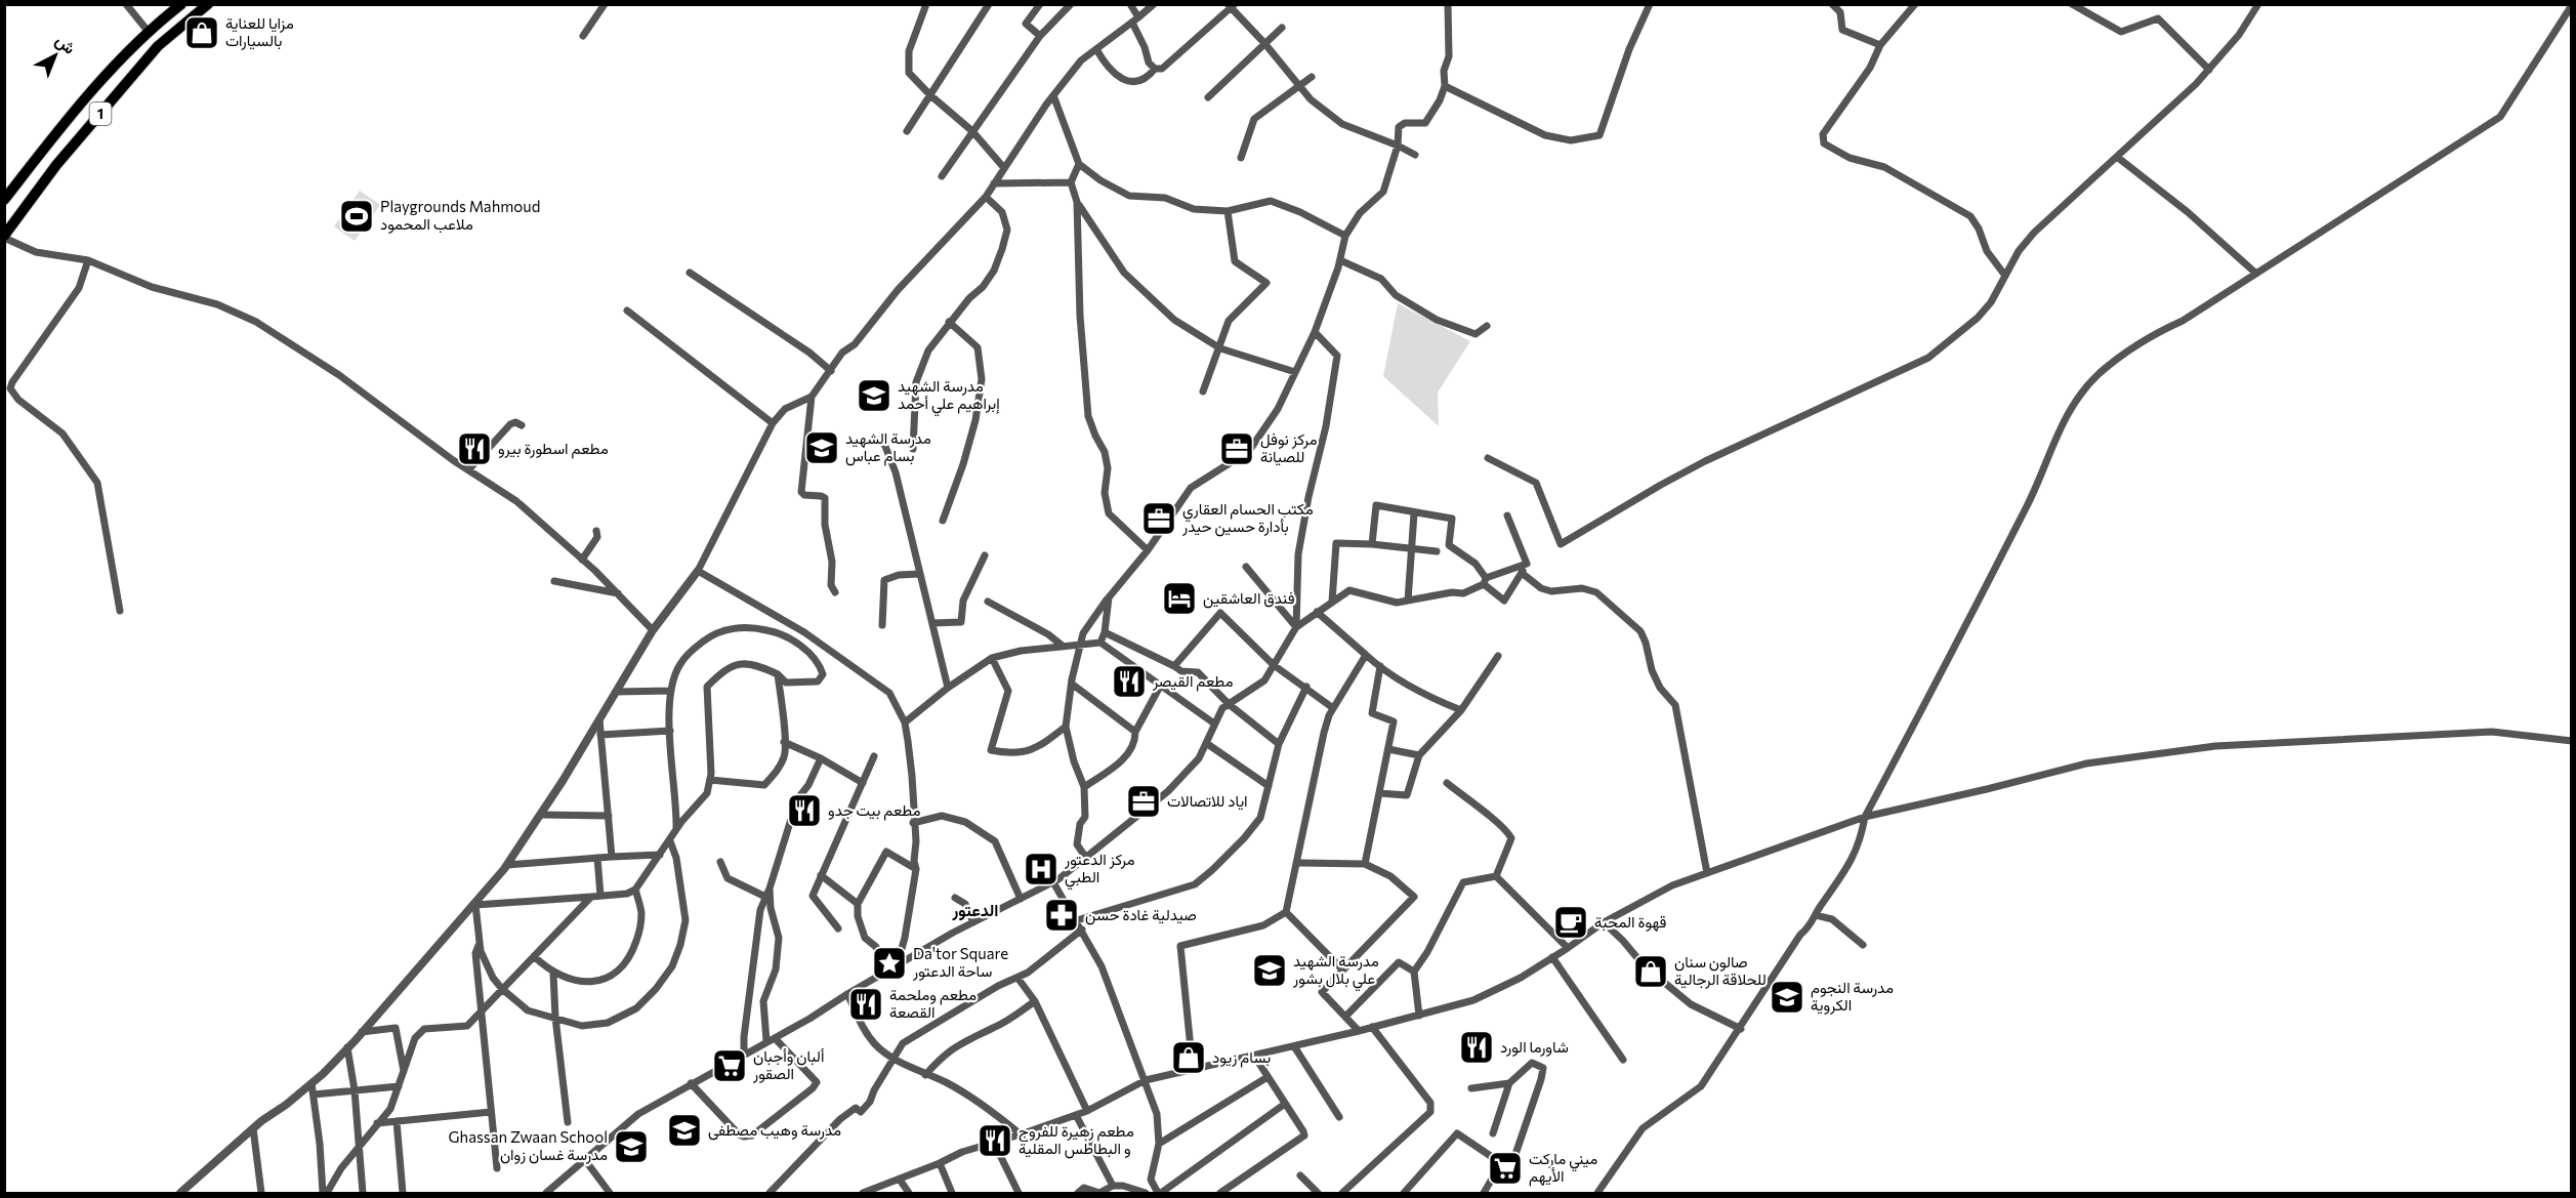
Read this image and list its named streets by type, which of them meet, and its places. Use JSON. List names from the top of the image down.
{
  "streets": {
    "main road": ["1"]
  },
  "districts": ["الدعتور"],
  "places": {
    "shop": ["مزايا للعناية بالسيارات", "صالون سنان للحلاقة الرجالية", "بسام زيود"],
    "sports": ["Playgrounds Mahmoud ملاعب المحمود"],
    "school or university": [
      "مدرسة الشهيد إبراهيم علي أحمد",
      "مدرسة الشهيد بسام عباس",
      "مدرسة الشهيد علي بلال بشور",
      "مدرسة النجوم الكروية",
      "مدرسة وهيب مصطفى",
      "Ghassan Zwaan School مدرسة غسان زوان"
    ],
    "restaurant": [
      "مطعم اسطورة بيرو",
      "مطعم القيصر",
      "مطعم بيت جدو",
      "مطعم وملحمة القصعة",
      "شاورما الورد",
      "مطعم زهيرة للفروج و البطاطس المقلية"
    ],
    "office": ["مركز نوفل للصيانة", "مكتب الحسام العقاري بأدارة حسين حيدر", "اياد للاتصالات"],
    "hotel": ["فندق العاشقين"],
    "hospital": ["مركز الدعتور الطبي"],
    "pharmacy": ["صيدلية غادة حسن"],
    "cafe": ["قهوة المحبة"],
    "place": ["Da'tor Square ساحة الدعتور"],
    "supermarket": ["ألبان وأجبان الصقور", "ميني ماركت الأيهم"]
  },
  "north": "top right"
}
